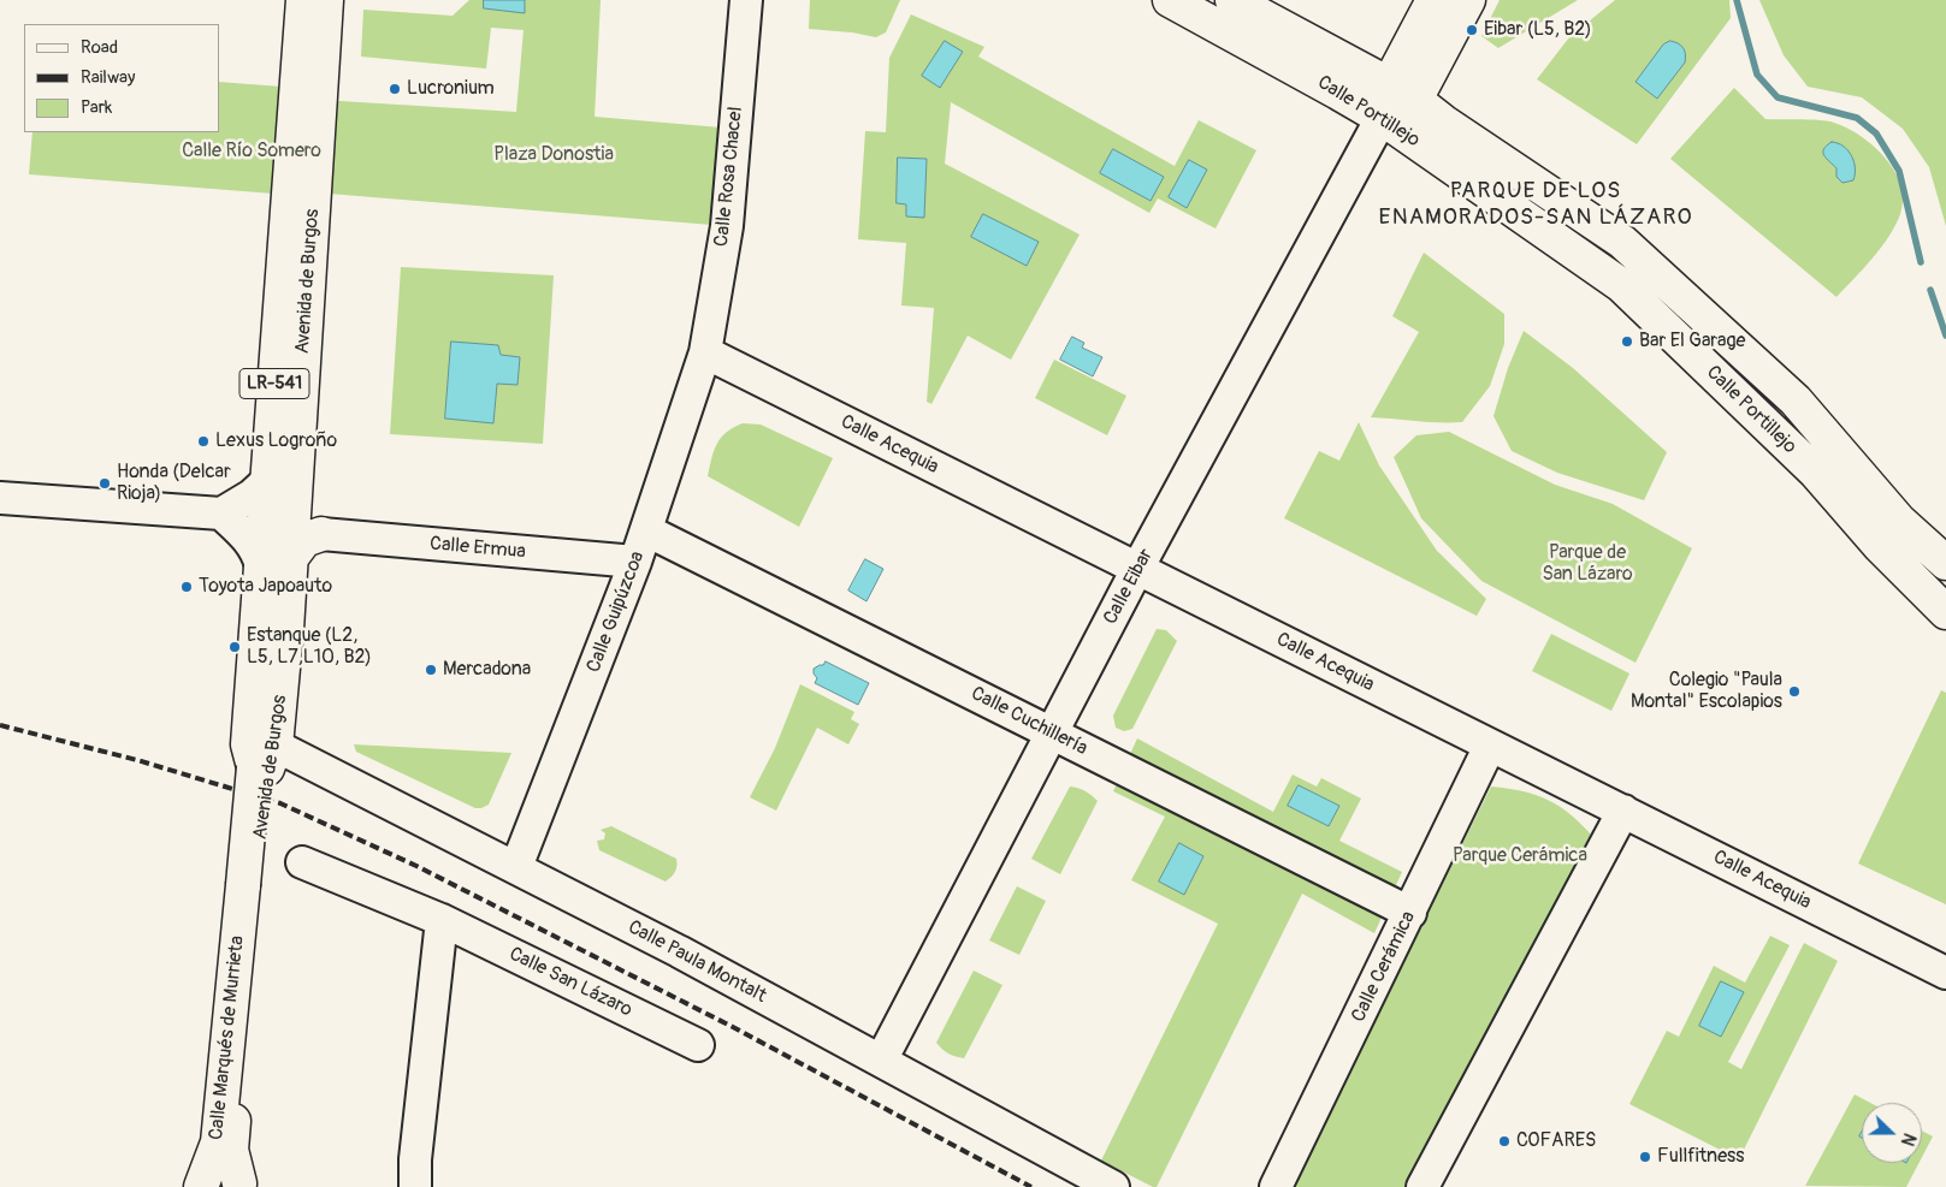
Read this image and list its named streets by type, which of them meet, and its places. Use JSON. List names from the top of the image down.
{
  "streets": {
    "main road": [
      "Calle Portillejo",
      "Avenida de Burgos",
      "LR-541",
      "Calle Marqués de Murrieta"
    ],
    "street": [
      "Calle Rosa Chacel",
      "Calle Acequia",
      "Calle Ermua",
      "Calle Eibar",
      "Calle Guipúzcoa",
      "Calle Cuchillería",
      "Calle Paula Montalt",
      "Calle Cerámica",
      "Calle San Lázaro"
    ]
  },
  "crossings": [
    ["Calle Portillejo", "Calle Eibar"],
    ["Calle Rosa Chacel", "Calle Acequia"],
    ["Calle Rosa Chacel", "Calle Guipúzcoa"],
    ["Avenida de Burgos", "Calle Paula Montalt"],
    ["Avenida de Burgos", "Calle Marqués de Murrieta"],
    ["Calle Acequia", "Calle Eibar"],
    ["Calle Acequia", "Calle Guipúzcoa"],
    ["Calle Acequia", "Calle Cerámica"],
    ["Calle Ermua", "Calle Guipúzcoa"],
    ["Calle Eibar", "Calle Cuchillería"],
    ["Calle Eibar", "Calle Paula Montalt"],
    ["Calle Guipúzcoa", "Calle Cuchillería"],
    ["Calle Guipúzcoa", "Calle Paula Montalt"],
    ["Calle Cuchillería", "Calle Cerámica"]
  ],
  "districts": ["PARQUE DE LOS ENAMORADOS-SAN LÁZARO"],
  "parks": [
    "Calle Río Somero",
    "Plaza Donostia",
    "Parque de San Lázaro",
    "Parque Cerámica"
  ],
  "places": [
    "Eibar (L5, B2)",
    "Lucronium",
    "Bar El Garage",
    "Lexus Logroño",
    "Honda (Delcar Rioja)",
    "Toyota Japoauto",
    "Estanque (L2, L5, L7,L10, B2)",
    "Mercadona",
    "Colegio \"Paula Montal\" Escolapios",
    "COFARES",
    "Fullfitness"
  ],
  "legend": ["Road", "Railway", "Park"],
  "north": "right"
}
